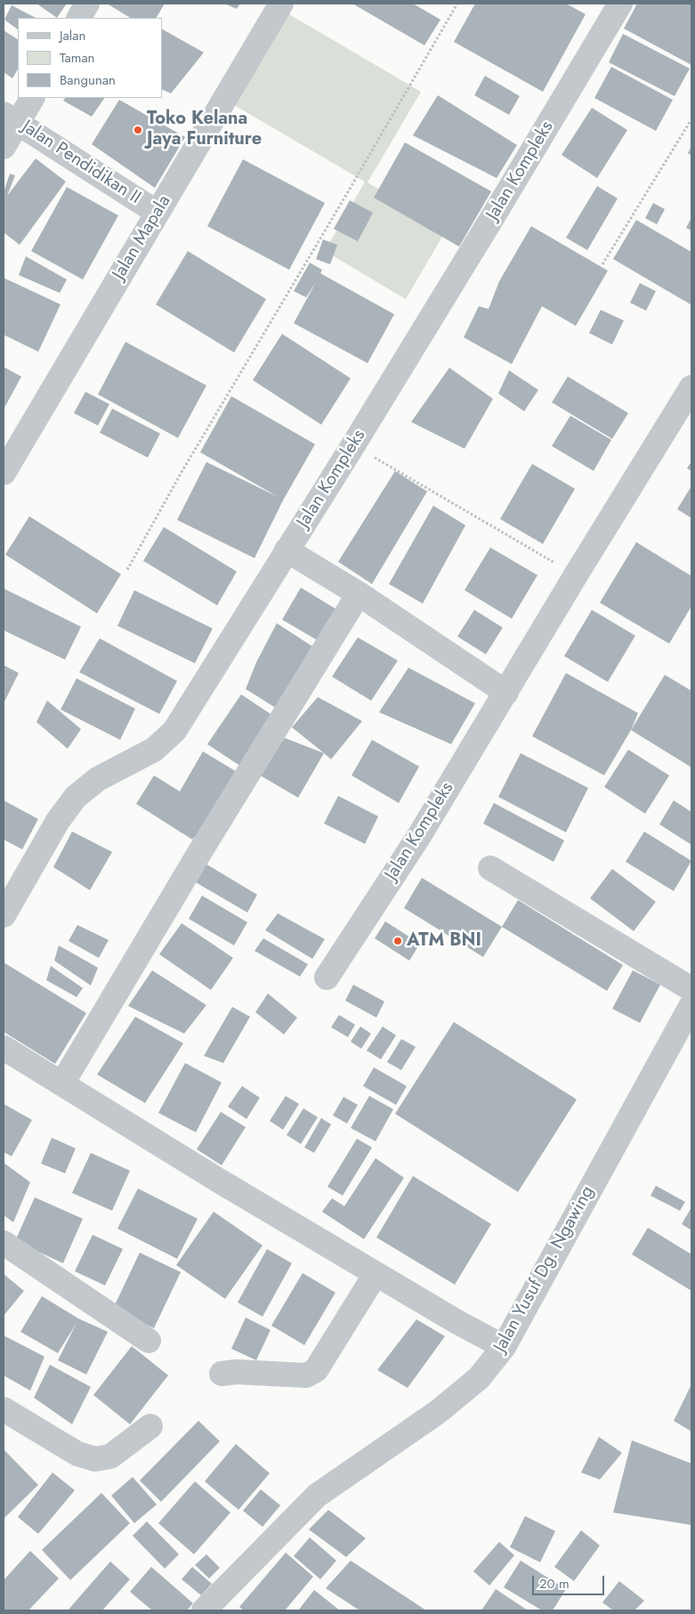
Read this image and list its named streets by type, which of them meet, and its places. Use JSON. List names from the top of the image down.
{
  "streets": {
    "street": [
      "Jalan Pendidikan II",
      "Jalan Kompleks",
      "Jalan Mapala",
      "Jalan Yusuf Dg. Ngawing"
    ]
  },
  "crossings": [
    ["Jalan Pendidikan II", "Jalan Mapala"]
  ],
  "places": ["Toko Kelana Jaya Furniture", "ATM BNI"],
  "legend": ["Jalan", "Taman", "Bangunan"],
  "scale_bar": "20 m"
}
